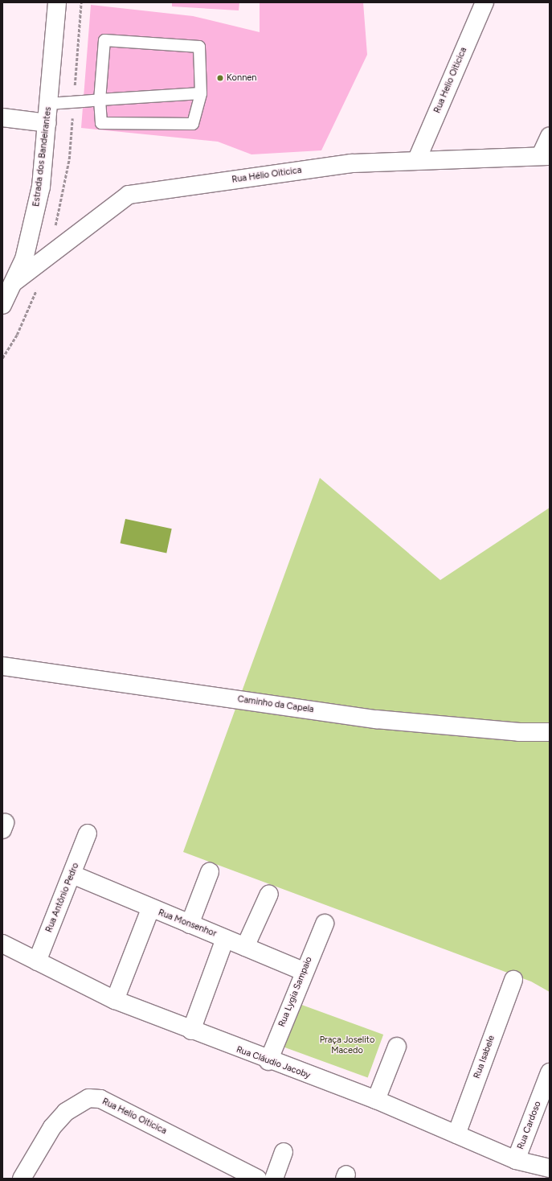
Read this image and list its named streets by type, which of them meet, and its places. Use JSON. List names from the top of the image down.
{
  "streets": {
    "street": [
      "Rua Helio Oiticica",
      "Estrada dos Bandeirantes",
      "Rua Hélio Oiticica",
      "Caminho da Capela",
      "Rua Antônio Pedro",
      "Rua Monsenhor",
      "Rua Lygia Sampaio",
      "Rua Isabele",
      "Rua Cláudio Jacoby",
      "Rua Cardoso"
    ]
  },
  "crossings": [
    ["Rua Helio Oiticica", "Rua Hélio Oiticica"],
    ["Estrada dos Bandeirantes", "Rua Hélio Oiticica"],
    ["Rua Antônio Pedro", "Rua Monsenhor"],
    ["Rua Antônio Pedro", "Rua Cláudio Jacoby"],
    ["Rua Monsenhor", "Rua Lygia Sampaio"],
    ["Rua Lygia Sampaio", "Rua Cláudio Jacoby"],
    ["Rua Isabele", "Rua Cláudio Jacoby"],
    ["Rua Cláudio Jacoby", "Rua Cardoso"]
  ],
  "parks": ["Praça Joselito Macedo"],
  "places": ["Konnen"]
}
